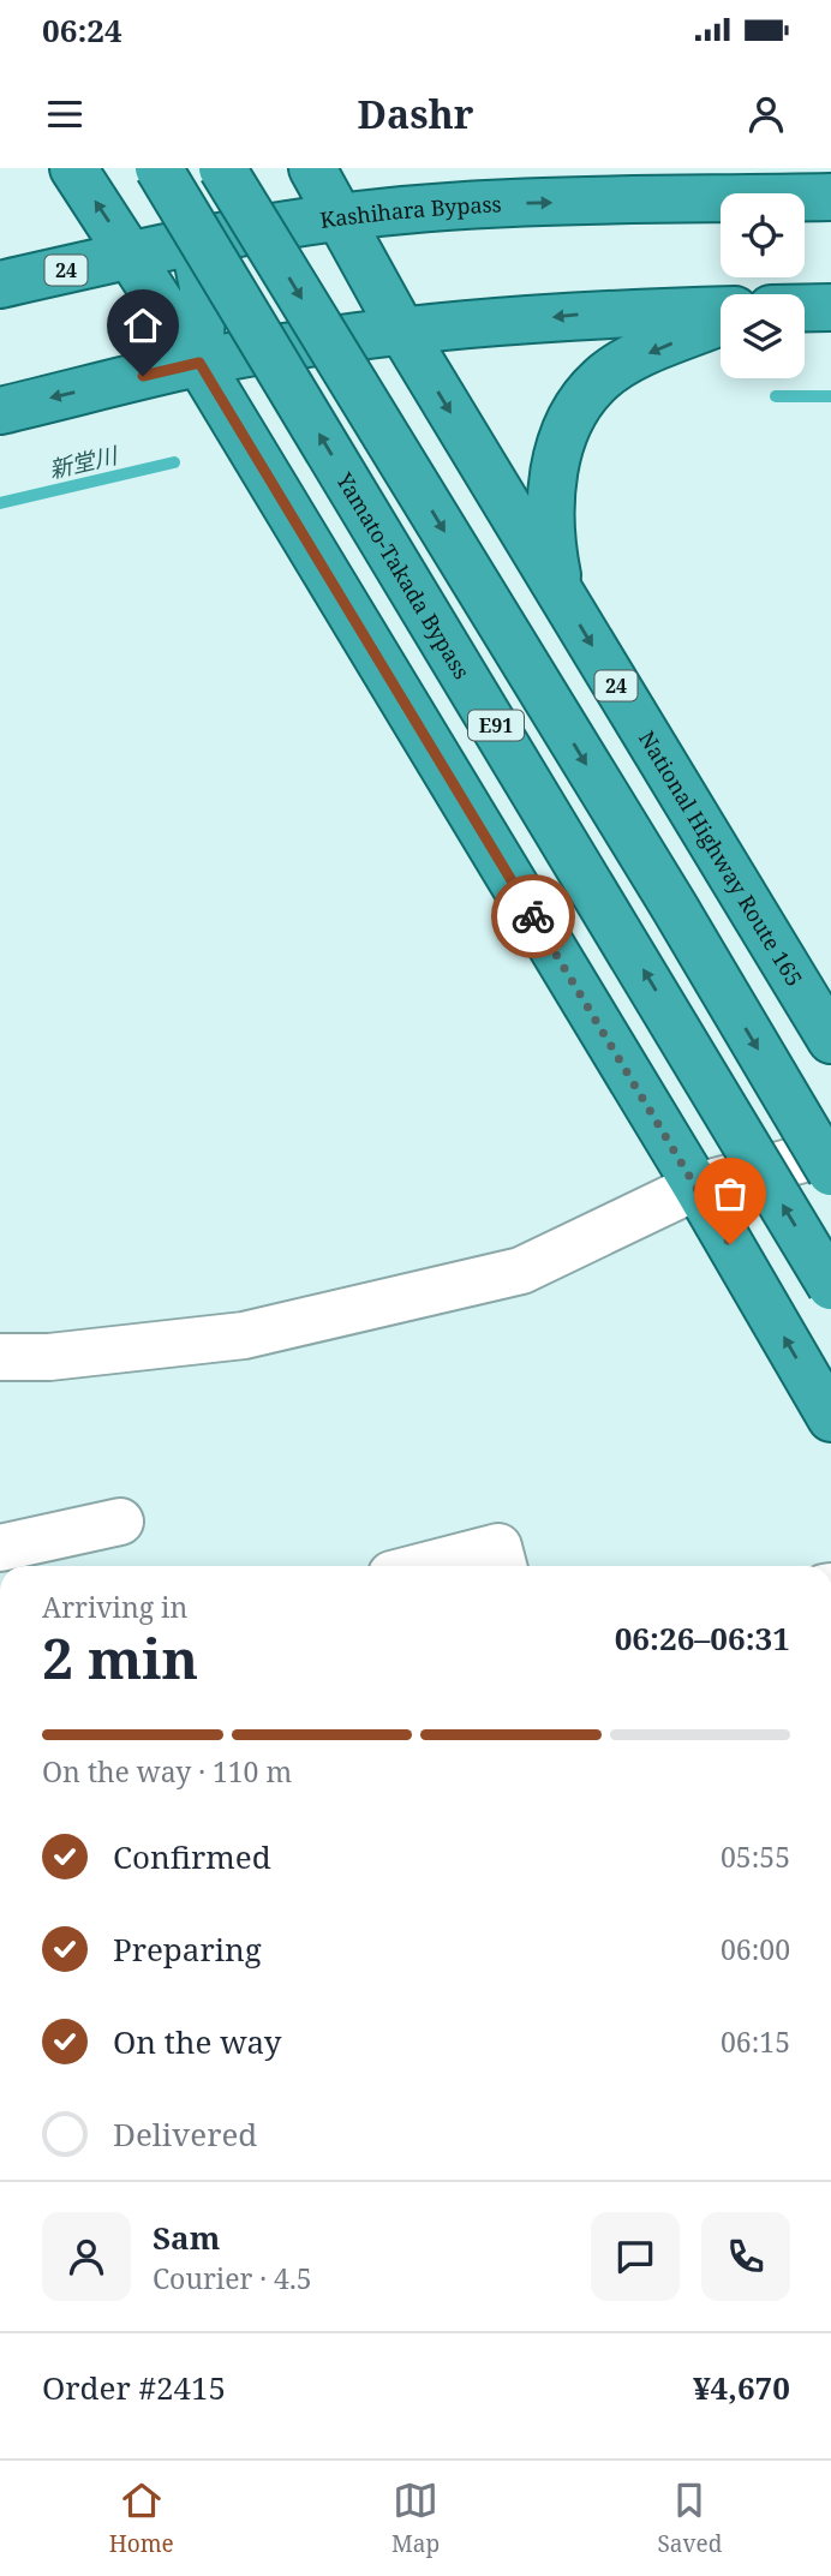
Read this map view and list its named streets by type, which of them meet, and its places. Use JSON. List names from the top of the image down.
{
  "streets": {
    "highway": [
      "Kashihara Bypass",
      "24",
      "Yamato-Takada Bypass",
      "E91",
      "National Highway Route 165"
    ]
  },
  "crossings": [
    ["Kashihara Bypass", "National Highway Route 165"]
  ],
  "water": ["新堂川"],
  "page": {
    "status": "06:24",
    "header": "Dashr",
    "heading": ["2 min", "Arriving in", "06:26–06:31"],
    "panel": [
      "Sam",
      "Courier · 4.5",
      "Order #2415",
      "¥4,670"
    ],
    "bar": "On the way · 110 m",
    "list": [
      ["Confirmed", "05:55"],
      ["Preparing", "06:00"],
      ["On the way", "06:15"],
      "Delivered"
    ],
    "tabs": ["Home", "Map", "Saved"]
  }
}
